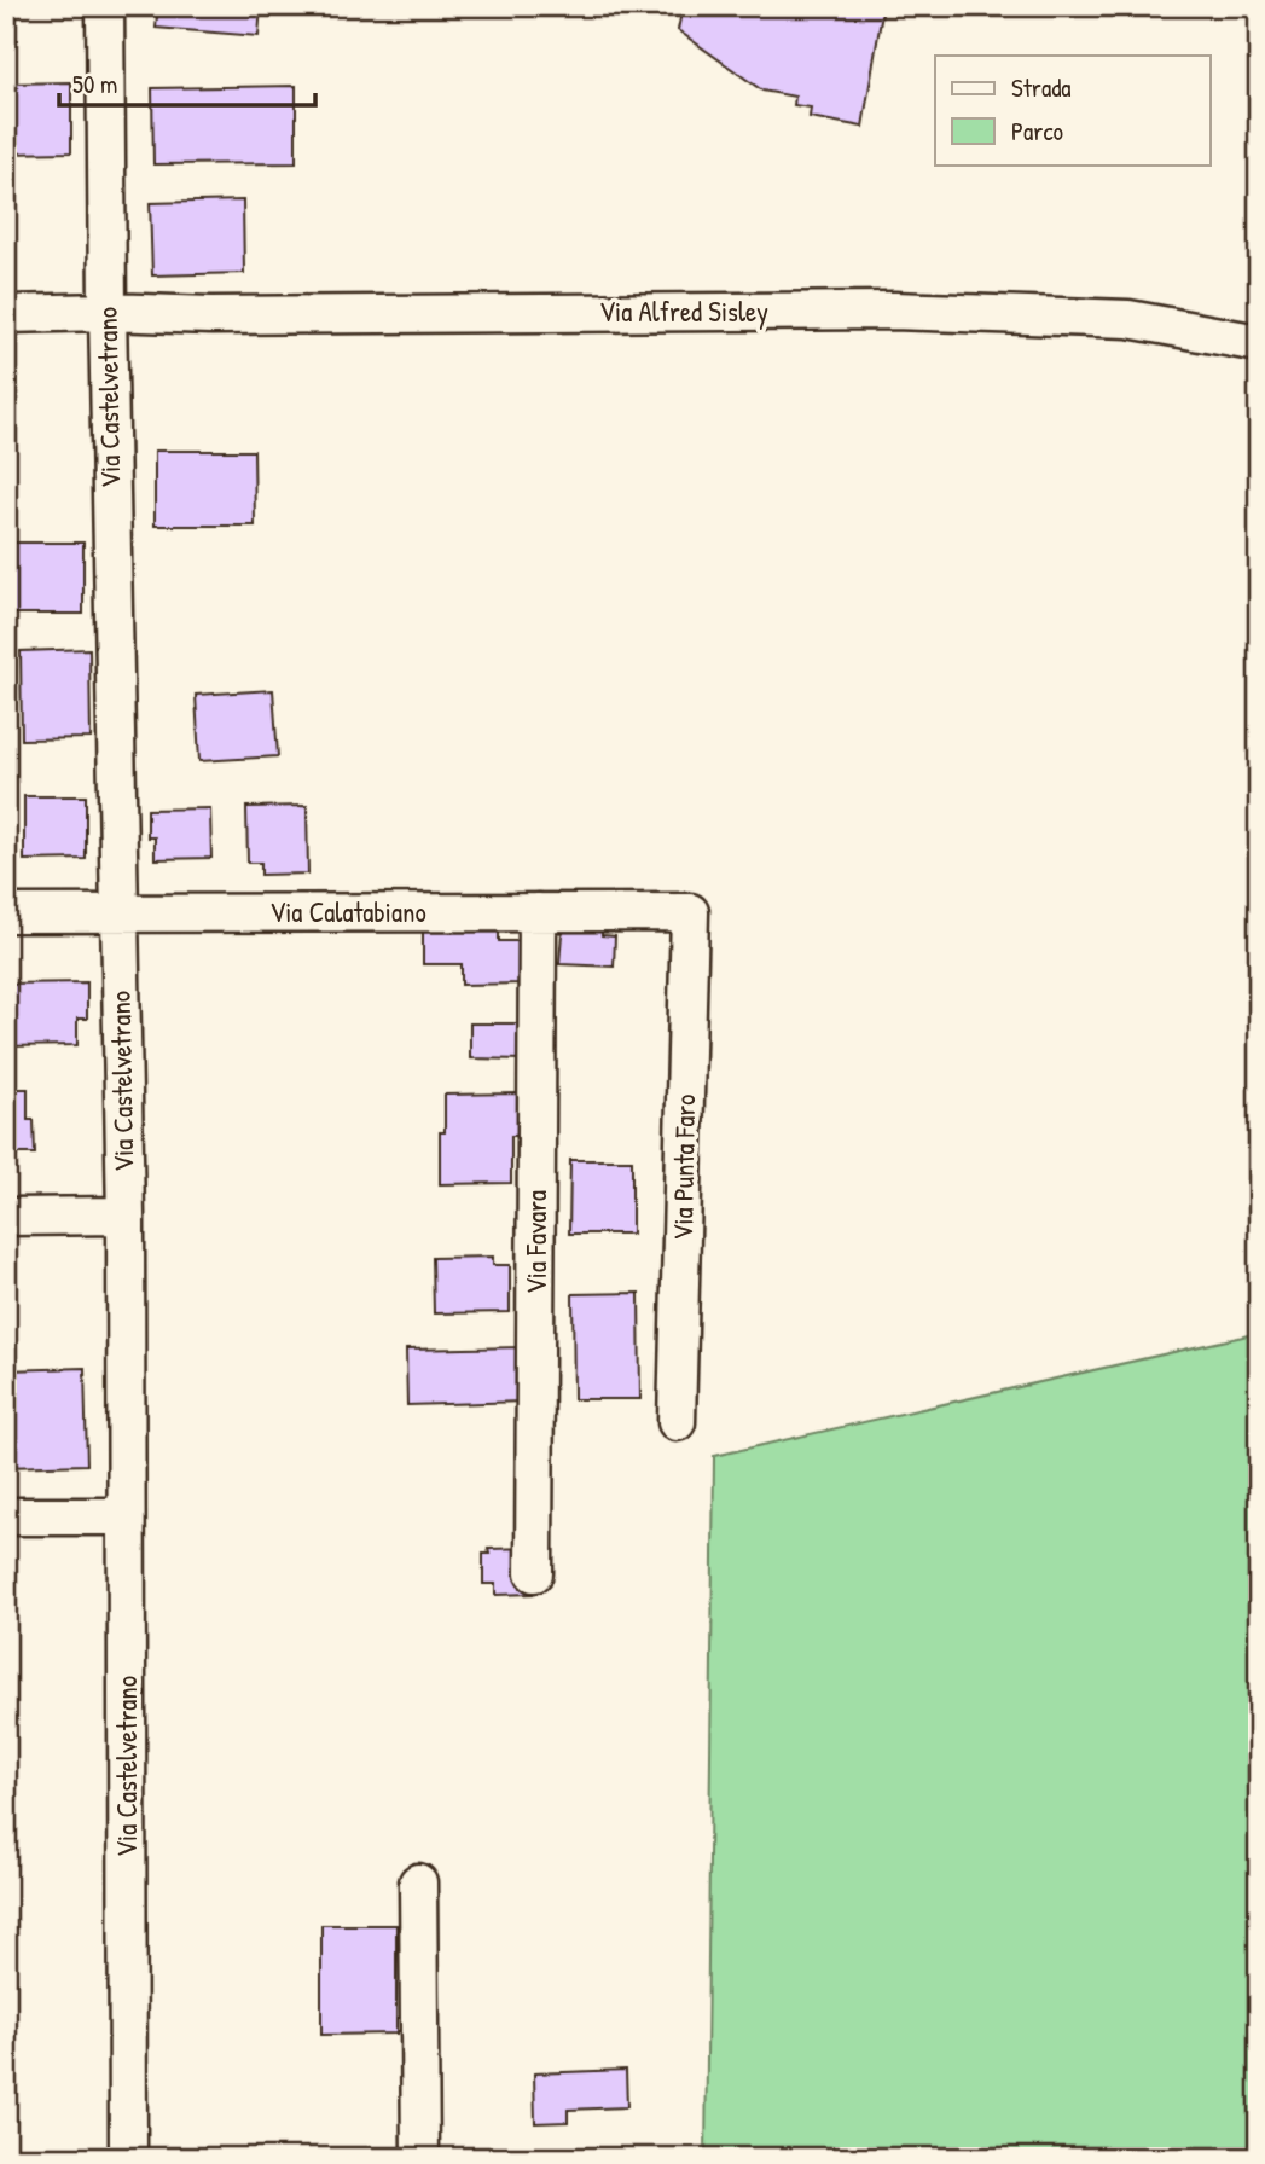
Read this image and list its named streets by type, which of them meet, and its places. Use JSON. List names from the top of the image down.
{
  "streets": {
    "street": [
      "Via Alfred Sisley",
      "Via Castelvetrano",
      "Via Calatabiano",
      "Via Punta Faro",
      "Via Favara"
    ]
  },
  "crossings": [
    ["Via Alfred Sisley", "Via Castelvetrano"],
    ["Via Castelvetrano", "Via Calatabiano"],
    ["Via Calatabiano", "Via Punta Faro"],
    ["Via Calatabiano", "Via Favara"]
  ],
  "legend": ["Strada", "Parco"],
  "scale_bar": "50 m"
}
